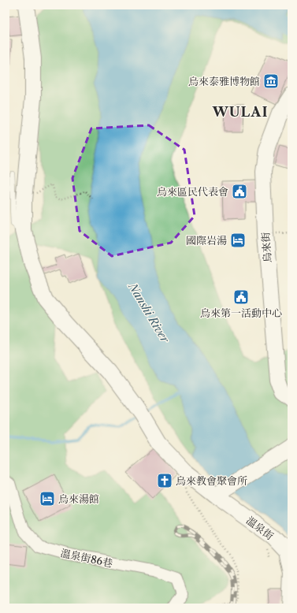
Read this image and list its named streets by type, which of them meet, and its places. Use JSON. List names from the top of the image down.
{
  "streets": {
    "street": ["烏來街", "溫泉街", "溫泉街86巷"]
  },
  "districts": ["WULAI"],
  "water": ["Nanshi River"],
  "places": {
    "museum": ["烏來泰雅博物館"],
    "public building": ["烏來區民代表會", "烏來第一活動中心"],
    "hotel": ["國際岩湯", "烏來湯館"],
    "church": ["烏來教會聚會所"]
  }
}
